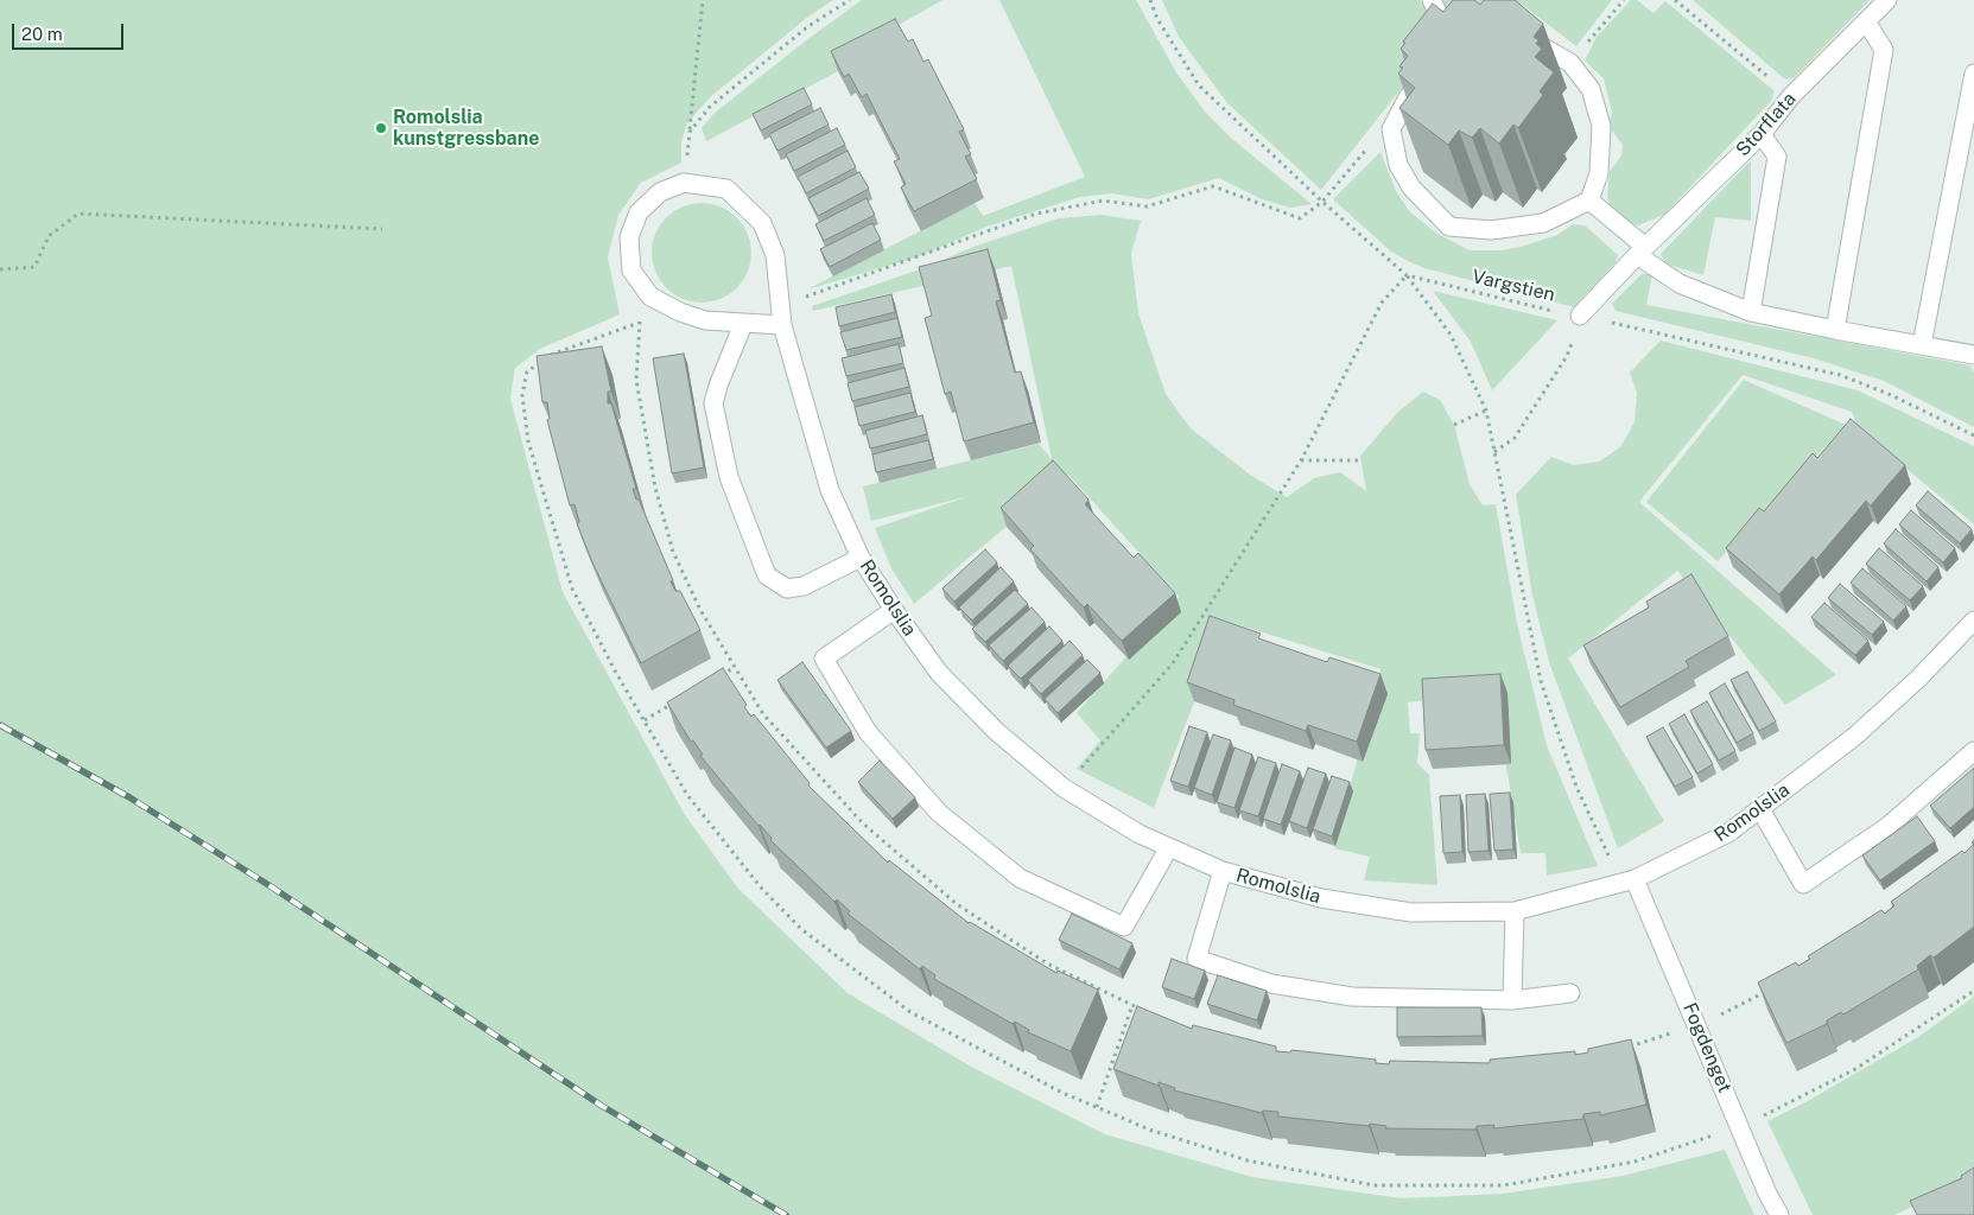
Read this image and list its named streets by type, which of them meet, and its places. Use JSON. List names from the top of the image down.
{
  "streets": {
    "street": ["Storflata", "Romolslia", "Fogdenget"],
    "path": ["Vargstien"]
  },
  "crossings": [
    ["Storflata", "Vargstien"],
    ["Romolslia", "Fogdenget"]
  ],
  "places": ["Romolslia kunstgressbane"],
  "scale_bar": "20 m"
}
